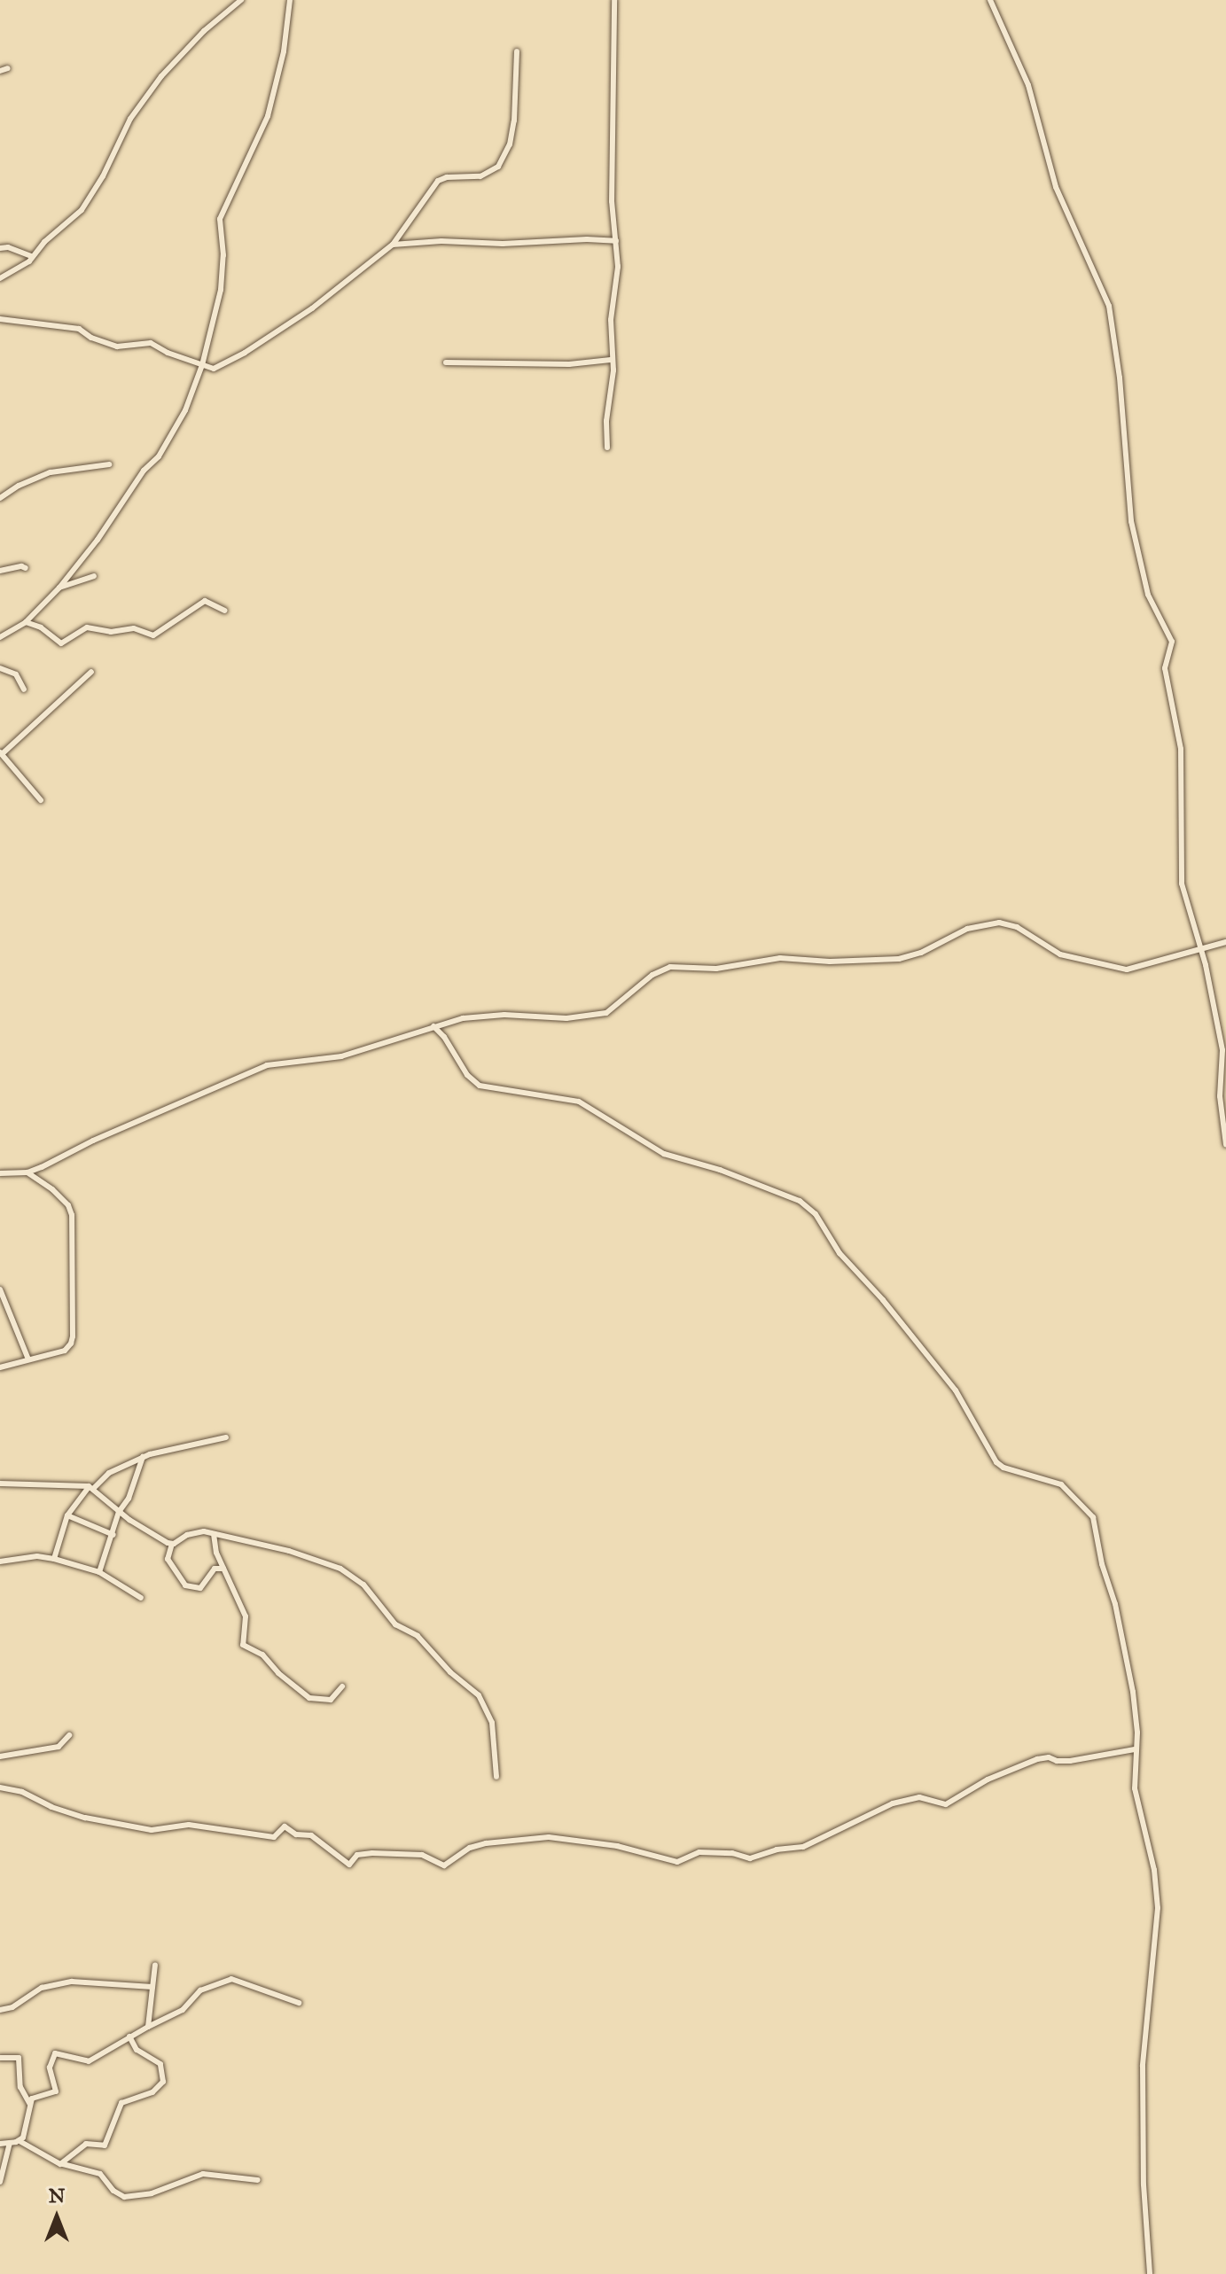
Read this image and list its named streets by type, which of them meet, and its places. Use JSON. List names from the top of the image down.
{
  "north": "top"
}
